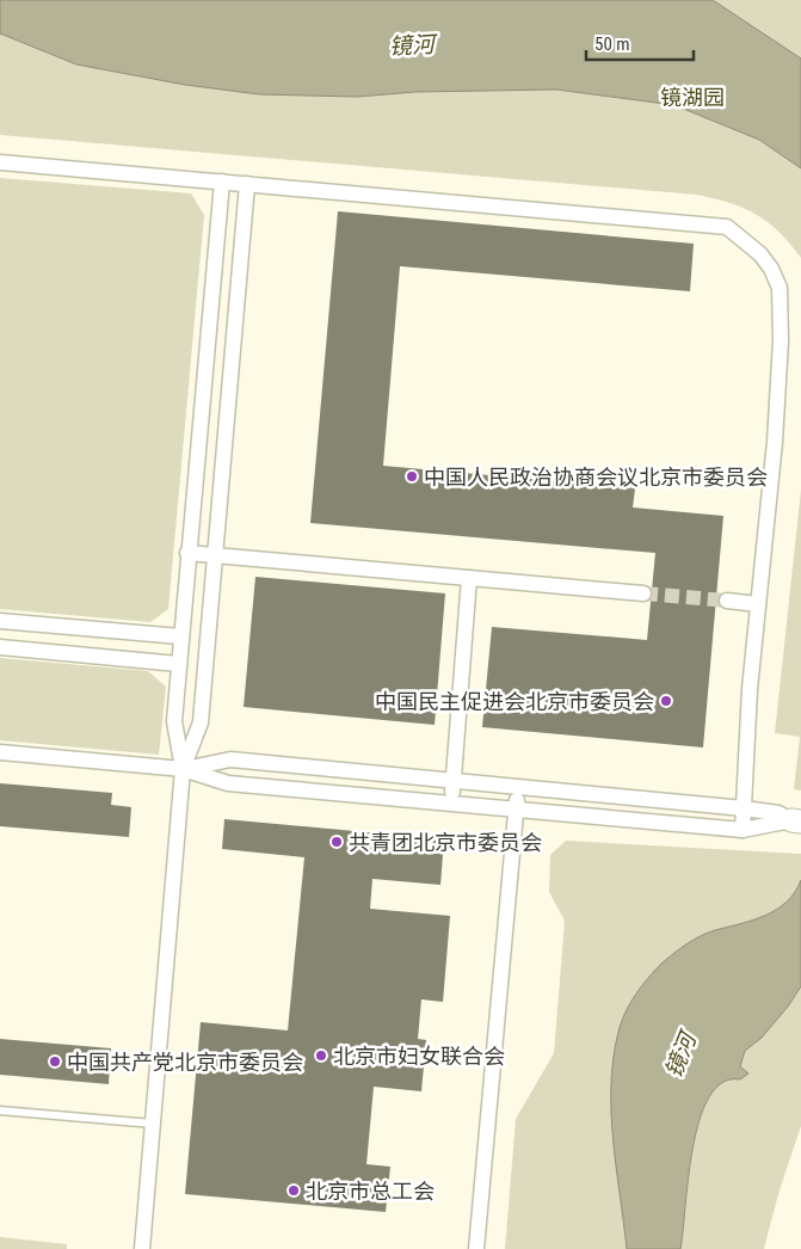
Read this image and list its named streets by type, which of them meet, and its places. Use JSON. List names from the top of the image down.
{
  "water": ["镜河"],
  "parks": ["镜湖园"],
  "places": [
    "中国人民政治协商会议北京市委员会",
    "中国民主促进会北京市委员会",
    "共青团北京市委员会",
    "北京市妇女联合会",
    "中国共产党北京市委员会",
    "北京市总工会"
  ],
  "scale_bar": "50 m"
}
